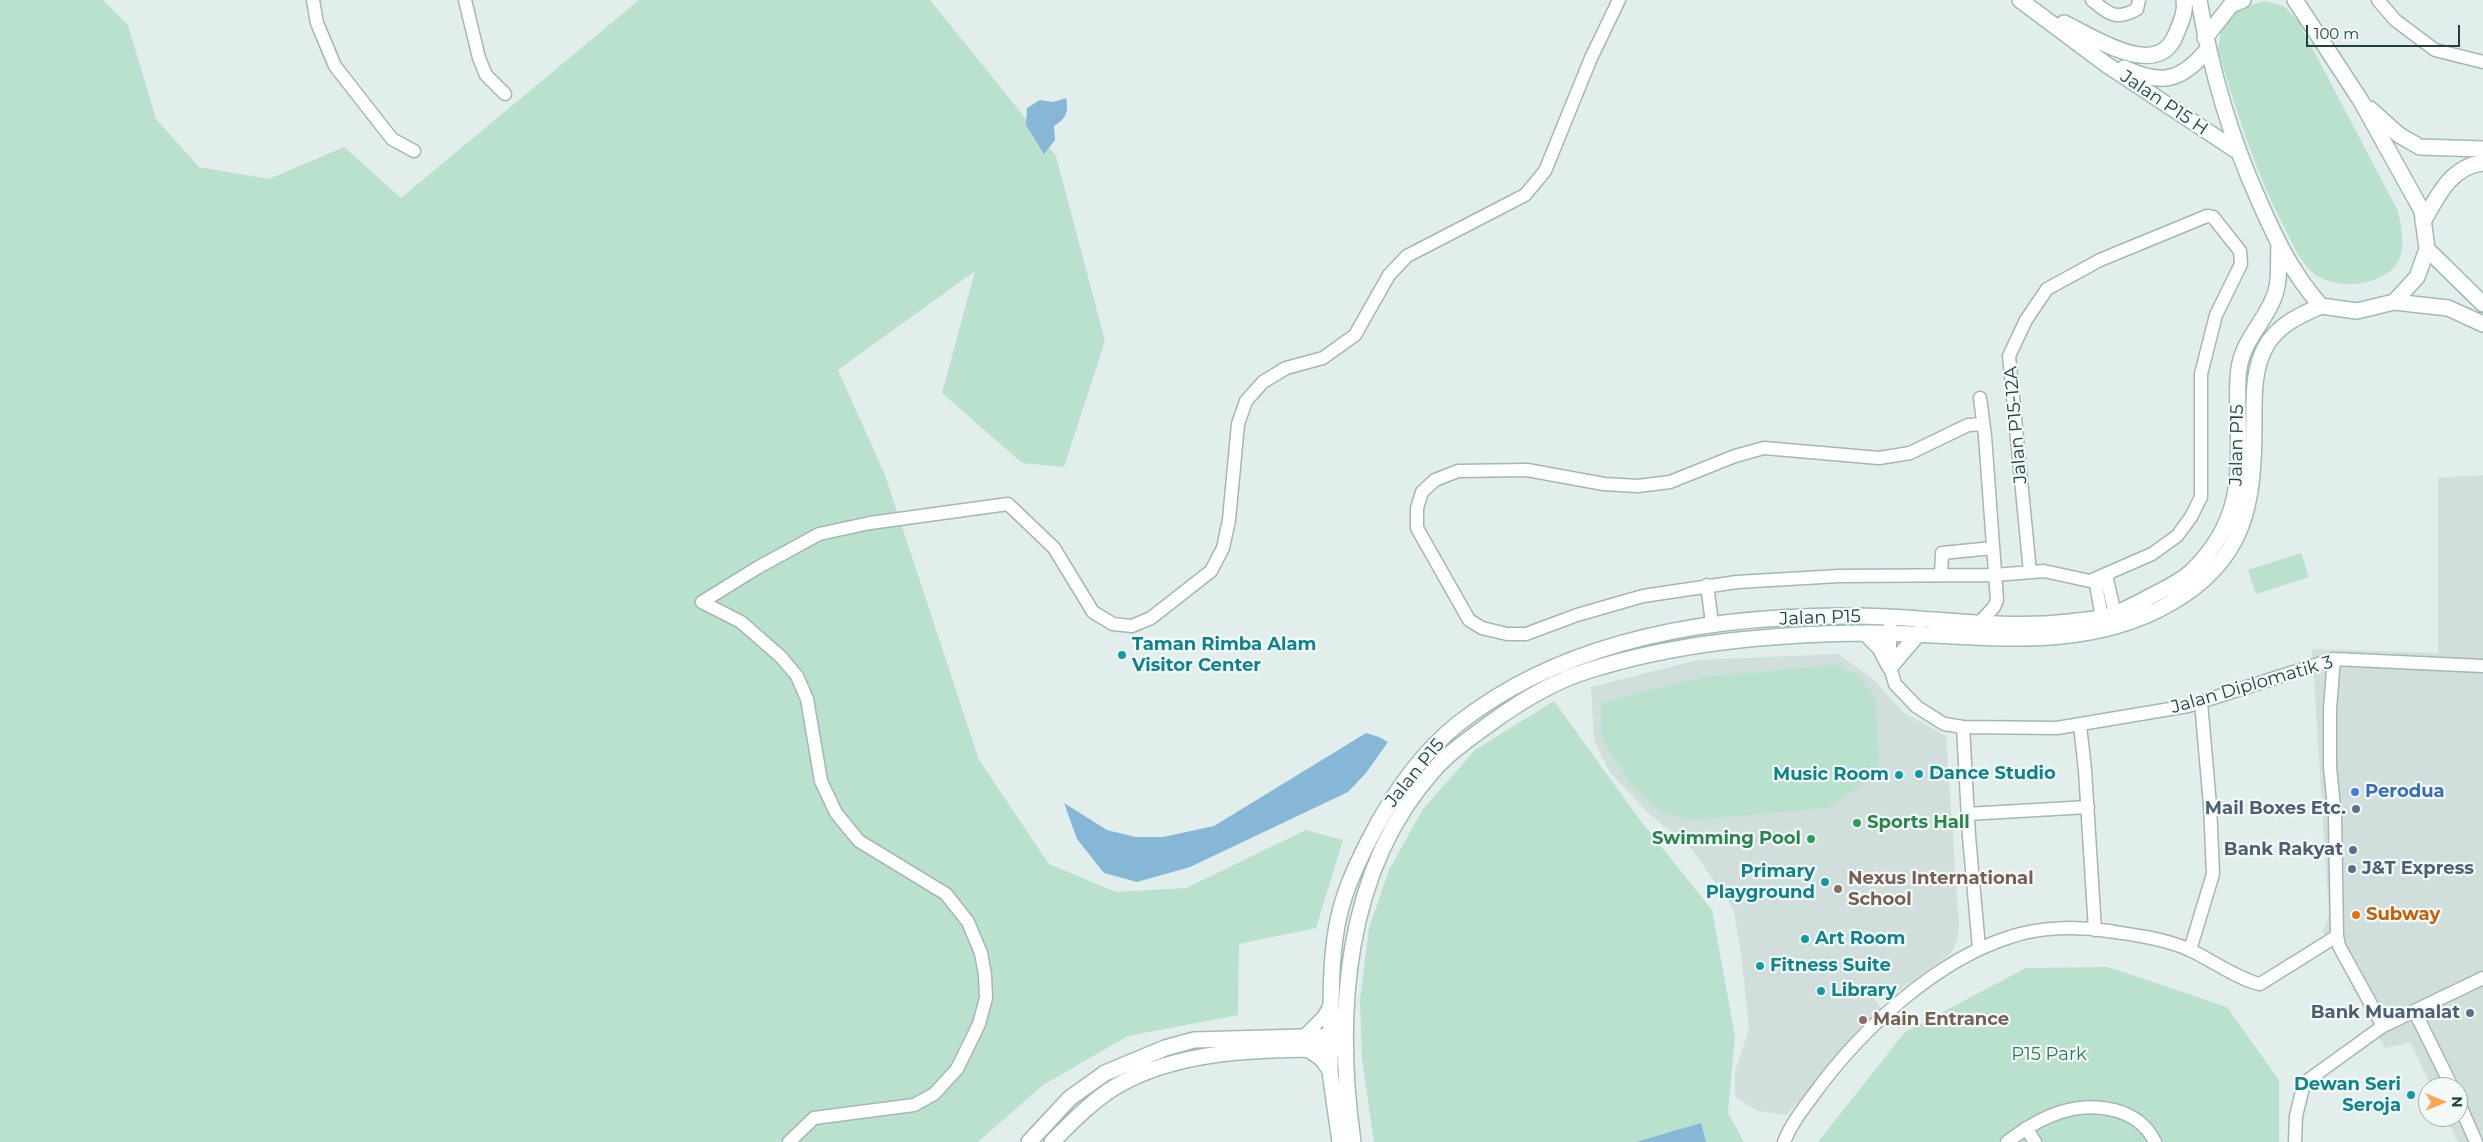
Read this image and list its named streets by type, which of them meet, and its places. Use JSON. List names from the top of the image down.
{
  "streets": {
    "street": [
      "Jalan P15 H",
      "Jalan P15-12A",
      "Jalan P15",
      "Jalan Diplomatik 3"
    ]
  },
  "crossings": [
    ["Jalan P15", "Jalan Diplomatik 3"]
  ],
  "parks": ["P15 Park"],
  "places": [
    "Taman Rimba Alam Visitor Center",
    "Dance Studio",
    "Music Room",
    "Perodua",
    "Mail Boxes Etc.",
    "Sports Hall",
    "Swimming Pool",
    "Bank Rakyat",
    "J&T Express",
    "Primary Playground",
    "Nexus International School",
    "Subway",
    "Art Room",
    "Fitness Suite",
    "Library",
    "Bank Muamalat",
    "Main Entrance",
    "Dewan Seri Seroja"
  ],
  "scale_bar": "100 m",
  "north": "right"
}
